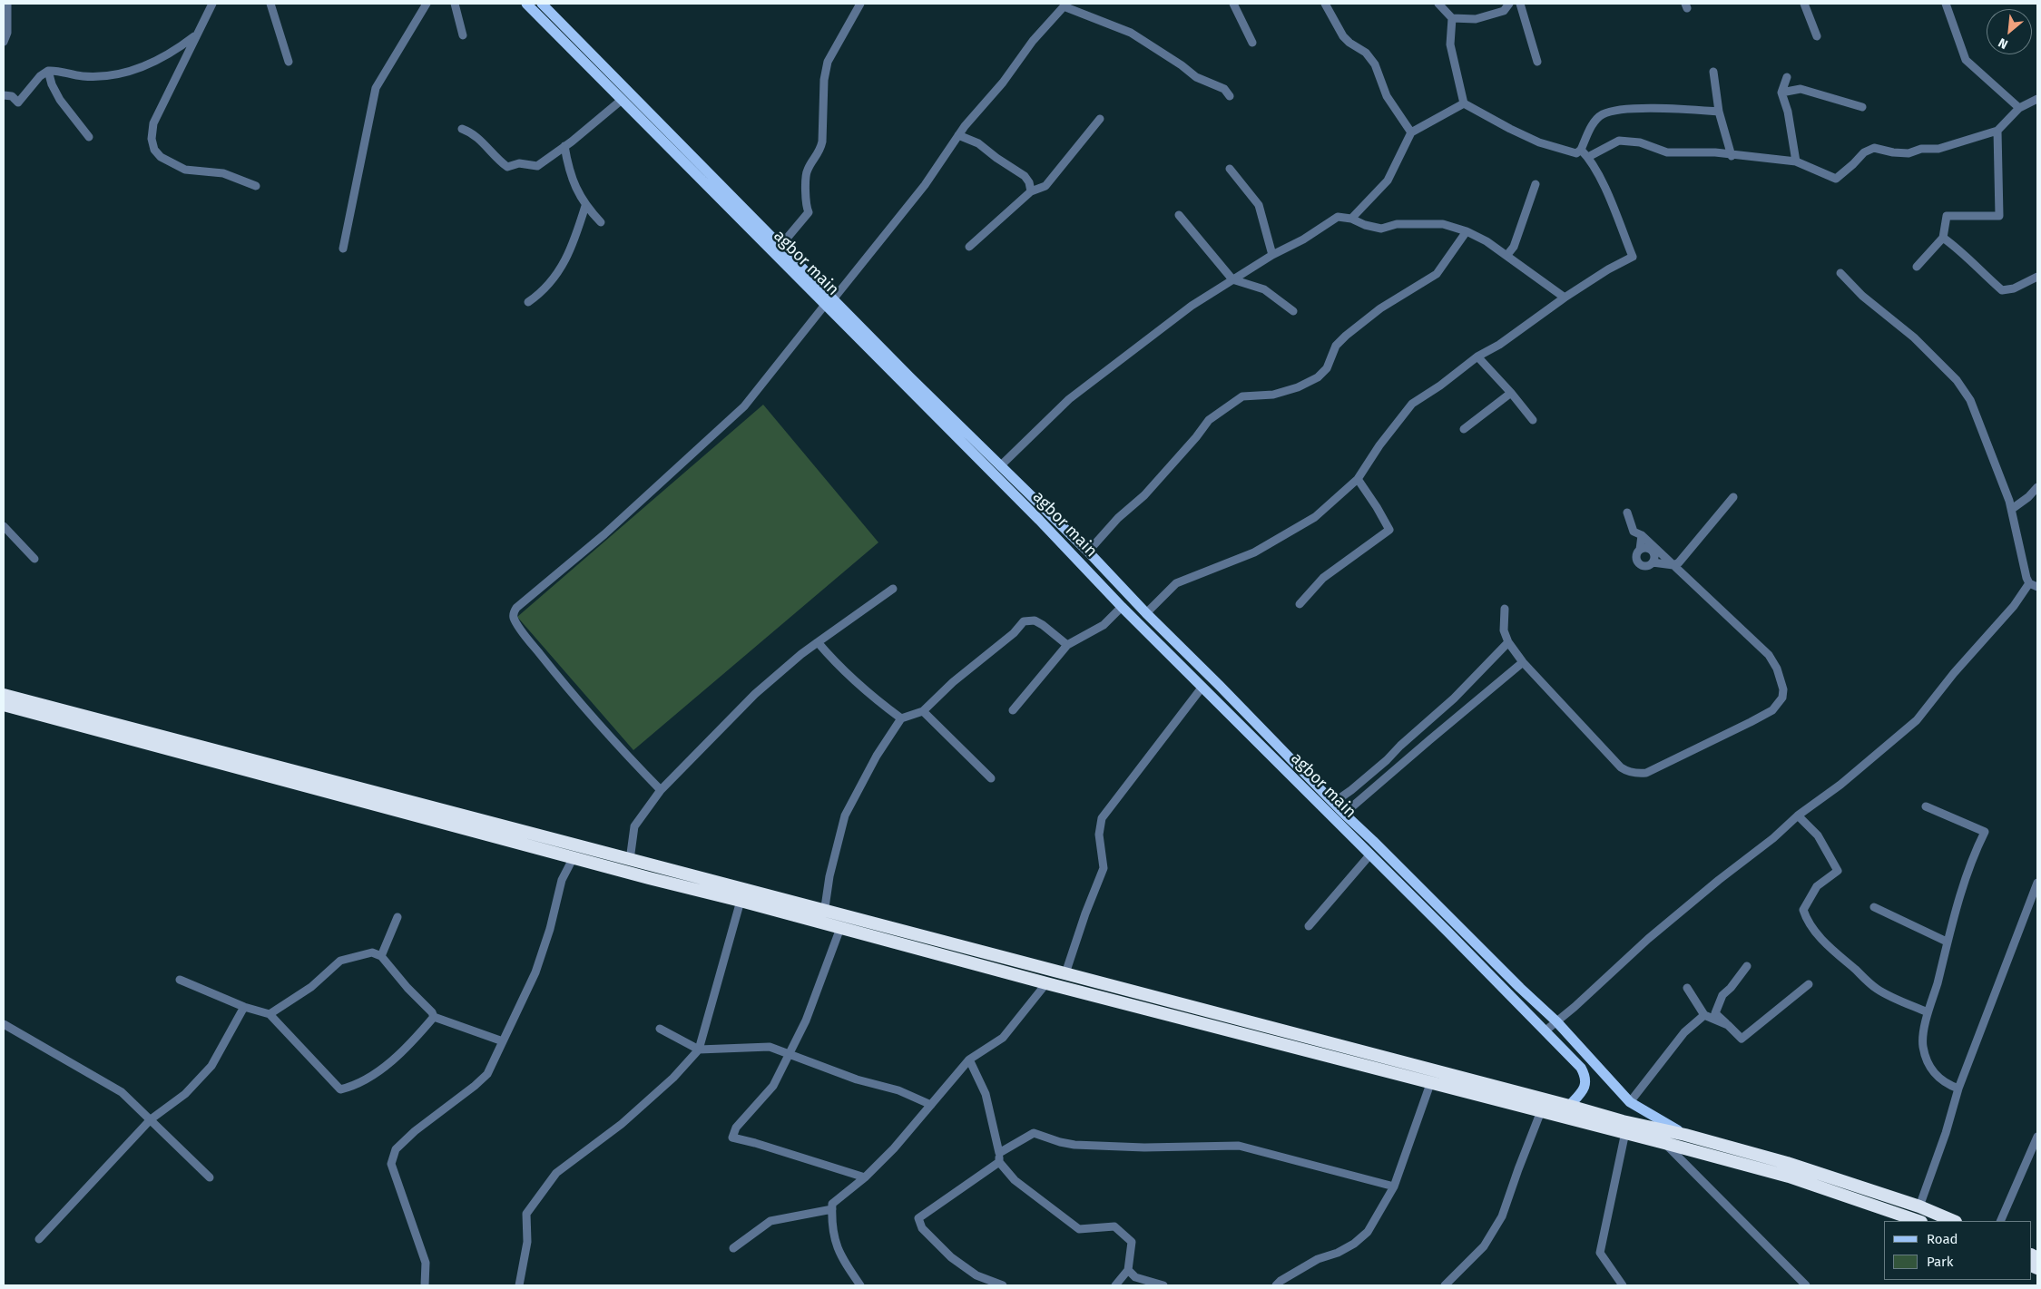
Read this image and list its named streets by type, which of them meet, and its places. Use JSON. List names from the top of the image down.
{
  "streets": {
    "main road": ["agbor main"]
  },
  "legend": ["Road", "Park"],
  "north": "bottom left"
}
